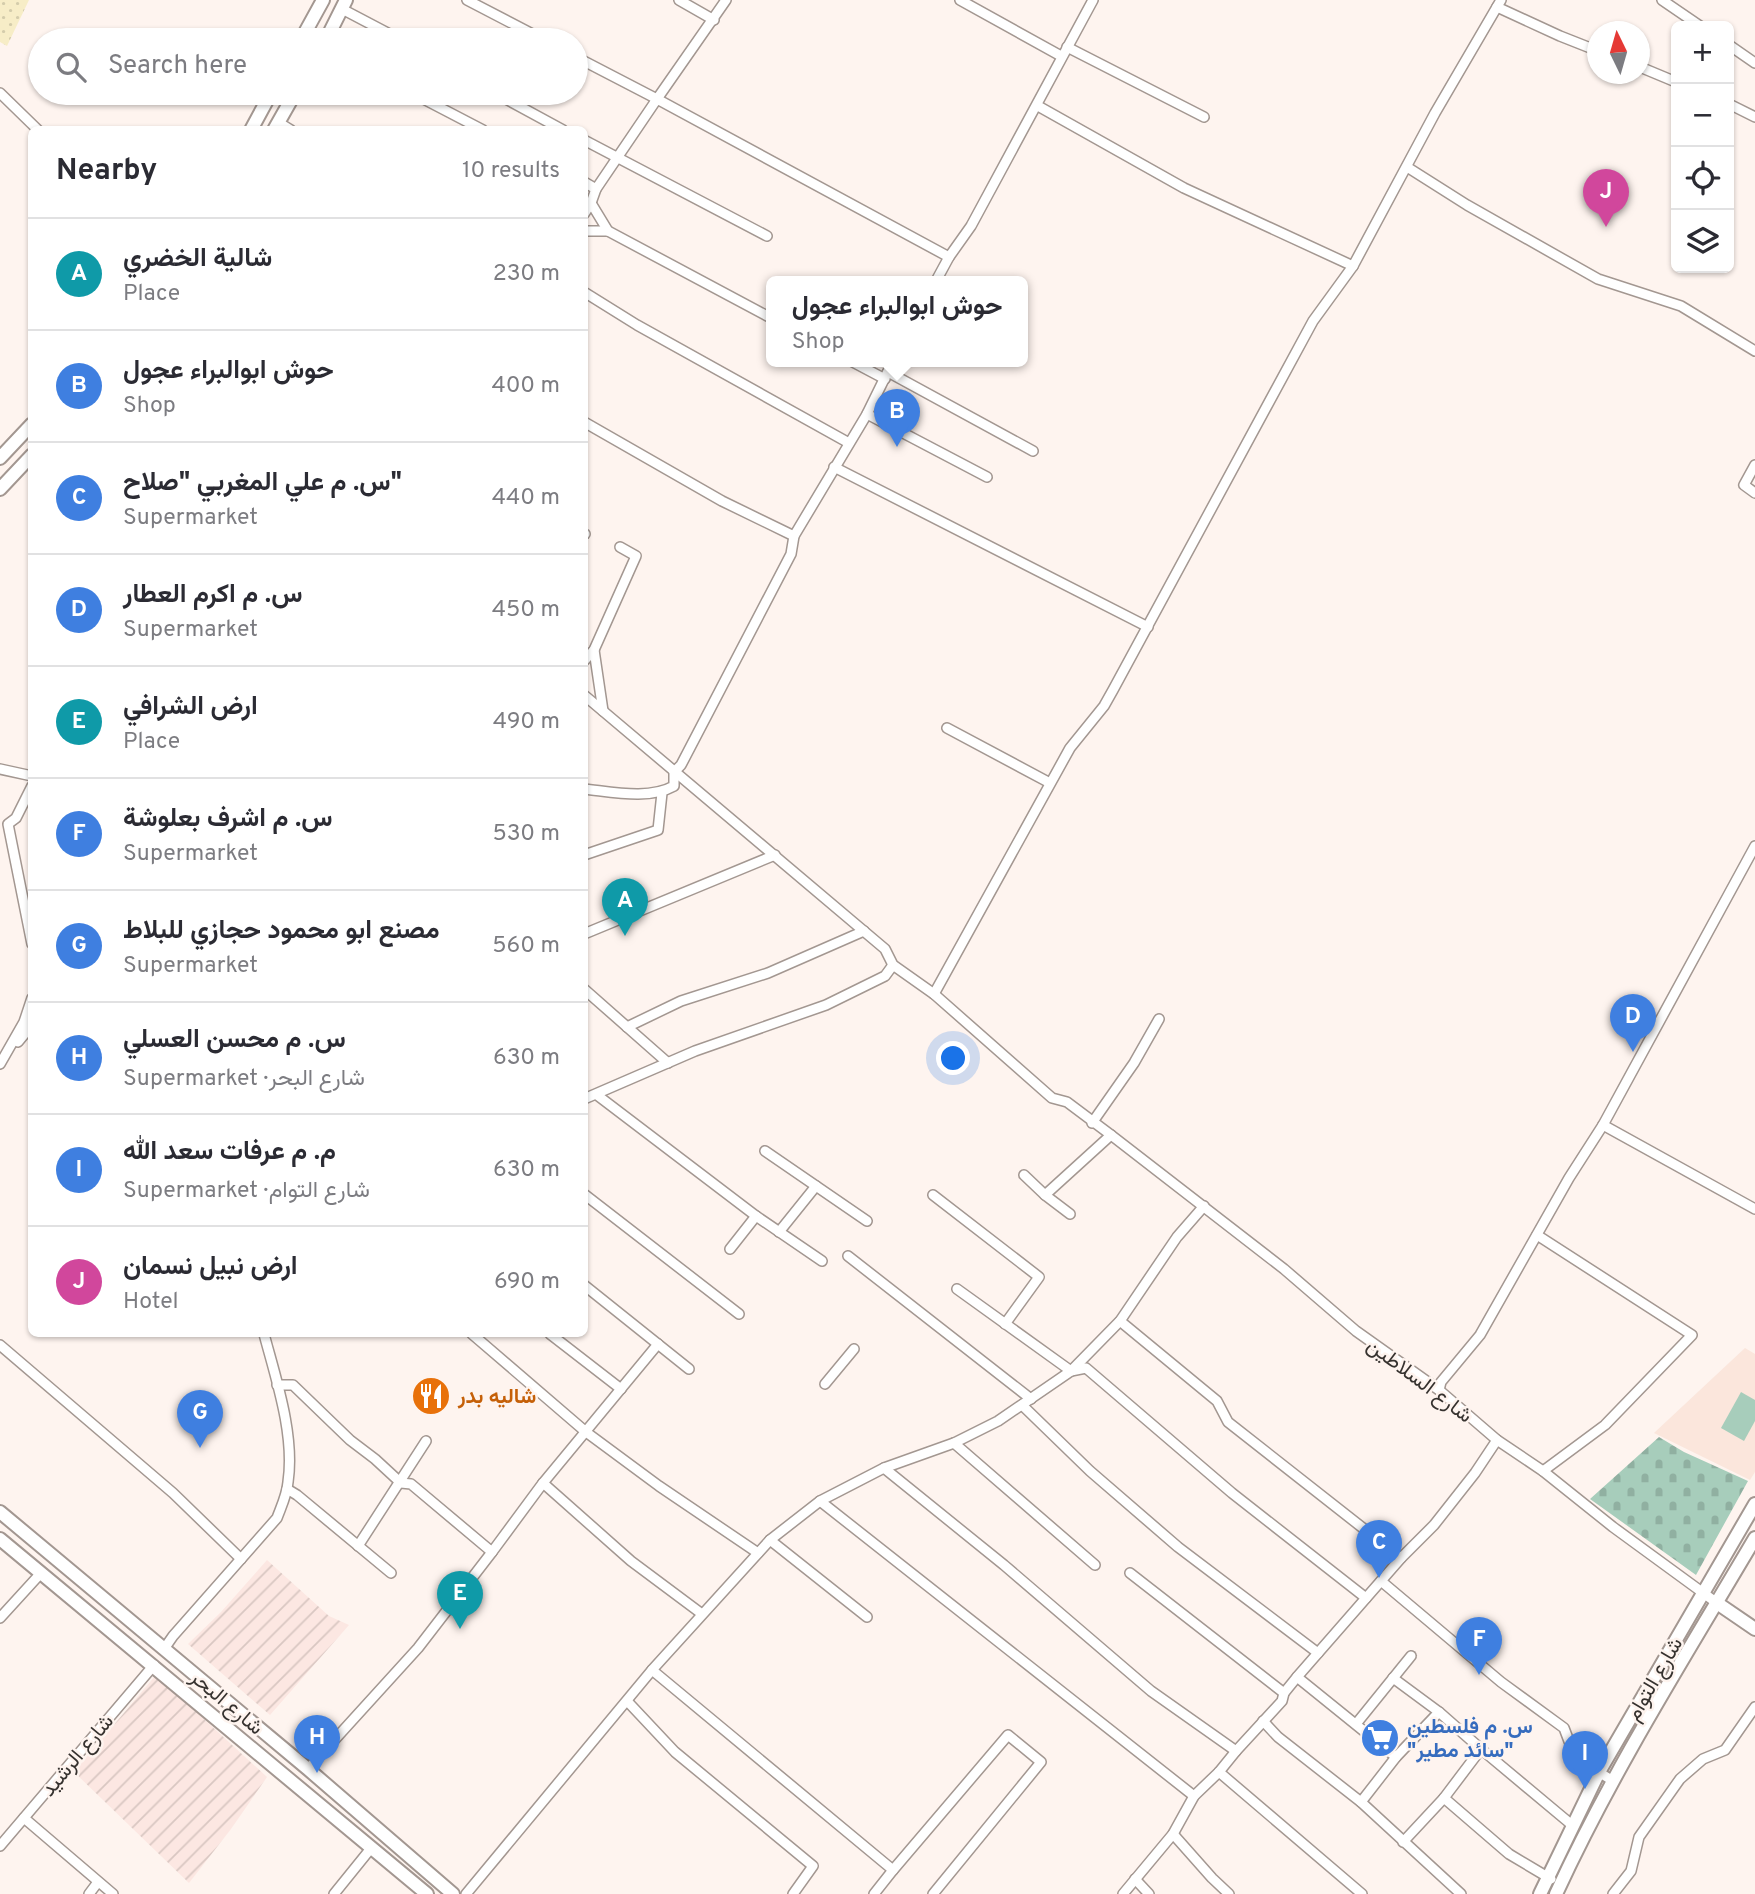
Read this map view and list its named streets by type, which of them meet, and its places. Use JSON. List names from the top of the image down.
{
  "streets": {
    "main road": ["شارع السلاطين", "شارع التوام", "شارع البحر"],
    "street": ["شارع الرشيد"]
  },
  "crossings": [
    ["شارع السلاطين", "شارع التوام"],
    ["شارع البحر", "شارع الرشيد"]
  ],
  "places": {
    "restaurant": ["شاليه بدر"],
    "supermarket": ["س. م فلسطين \"سائد مطير\""]
  },
  "north": "top",
  "page": {
    "map_buttons": ["+", "−"],
    "search": "Search here",
    "heading": ["Nearby", "10 results"],
    "pins": [
      "J",
      "B",
      "A",
      "D",
      "G",
      "C",
      "E",
      "F",
      "H",
      "I"
    ],
    "list": [
      {
        "mark": "A",
        "name": "شالية الخضري",
        "note": "Place",
        "value": "230 m"
      },
      {
        "mark": "B",
        "name": "حوش ابوالبراء عجول",
        "note": "Shop",
        "value": "400 m"
      },
      {
        "mark": "C",
        "name": "س. م علي المغربي \"صلاح\"",
        "note": "Supermarket",
        "value": "440 m"
      },
      {
        "mark": "D",
        "name": "س. م اكرم العطار",
        "note": "Supermarket",
        "value": "450 m"
      },
      {
        "mark": "E",
        "name": "ارض الشرافي",
        "note": "Place",
        "value": "490 m"
      },
      {
        "mark": "F",
        "name": "س. م اشرف بعلوشة",
        "note": "Supermarket",
        "value": "530 m"
      },
      {
        "mark": "G",
        "name": "مصنع ابو محمود حجازي للبلاط",
        "note": "Supermarket",
        "value": "560 m"
      },
      {
        "mark": "H",
        "name": "س. م محسن العسلي",
        "note": "Supermarket · شارع البحر",
        "value": "630 m"
      },
      {
        "mark": "I",
        "name": "م. م عرفات سعد الله",
        "note": "Supermarket · شارع التوام",
        "value": "630 m"
      },
      {
        "mark": "J",
        "name": "ارض نبيل نسمان",
        "note": "Hotel",
        "value": "690 m"
      }
    ],
    "popup": ["حوش ابوالبراء عجول", "Shop"]
  }
}
